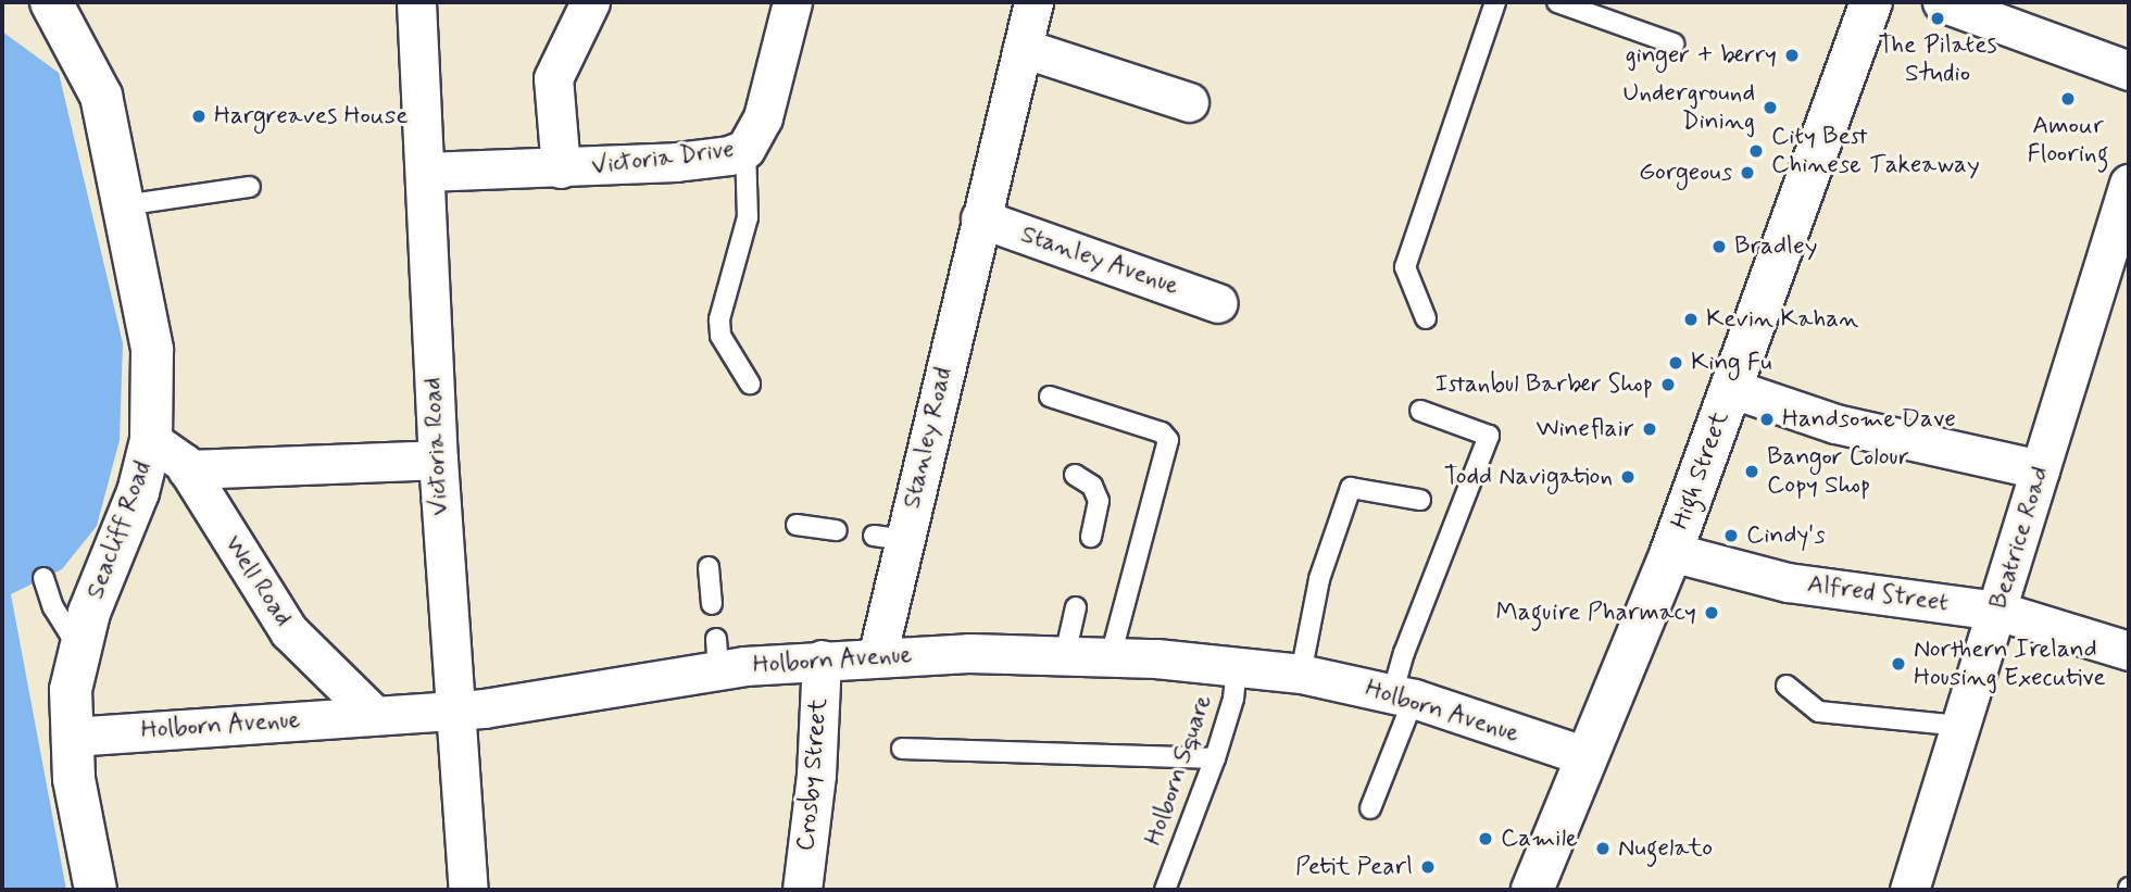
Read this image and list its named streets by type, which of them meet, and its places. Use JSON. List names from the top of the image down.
{
  "streets": {
    "main road": ["High Street", "Seacliff Road"],
    "street": [
      "Victoria Drive",
      "Stanley Avenue",
      "Stanley Road",
      "Victoria Road",
      "Beatrice Road",
      "Well Road",
      "Alfred Street",
      "Holborn Avenue",
      "Crosby Street"
    ],
    "lane": ["Holborn Square"]
  },
  "crossings": [
    ["Victoria Drive", "Victoria Road"],
    ["Stanley Avenue", "Stanley Road"],
    ["Stanley Road", "Holborn Avenue"],
    ["Victoria Road", "Holborn Avenue"],
    ["High Street", "Alfred Street"],
    ["High Street", "Holborn Avenue"],
    ["Seacliff Road", "Well Road"],
    ["Seacliff Road", "Holborn Avenue"],
    ["Beatrice Road", "Alfred Street"],
    ["Well Road", "Holborn Avenue"],
    ["Holborn Avenue", "Holborn Square"],
    ["Holborn Avenue", "Crosby Street"]
  ],
  "places": [
    "The Pilates Studio",
    "ginger + berry",
    "Amour Flooring",
    "Underground Dining",
    "Hargreaves House",
    "City Best Chinese Takeaway",
    "Gorgeous",
    "Bradley",
    "Kevin Kahan",
    "King Fu",
    "Istanbul Barber Shop",
    "Handsome Dave",
    "Wineflair",
    "Bangor Colour Copy Shop",
    "Todd Navigation",
    "Cindy's",
    "Maguire Pharmacy",
    "Northern Ireland Housing Executive",
    "Camile",
    "Nugelato",
    "Petit Pearl"
  ]
}
